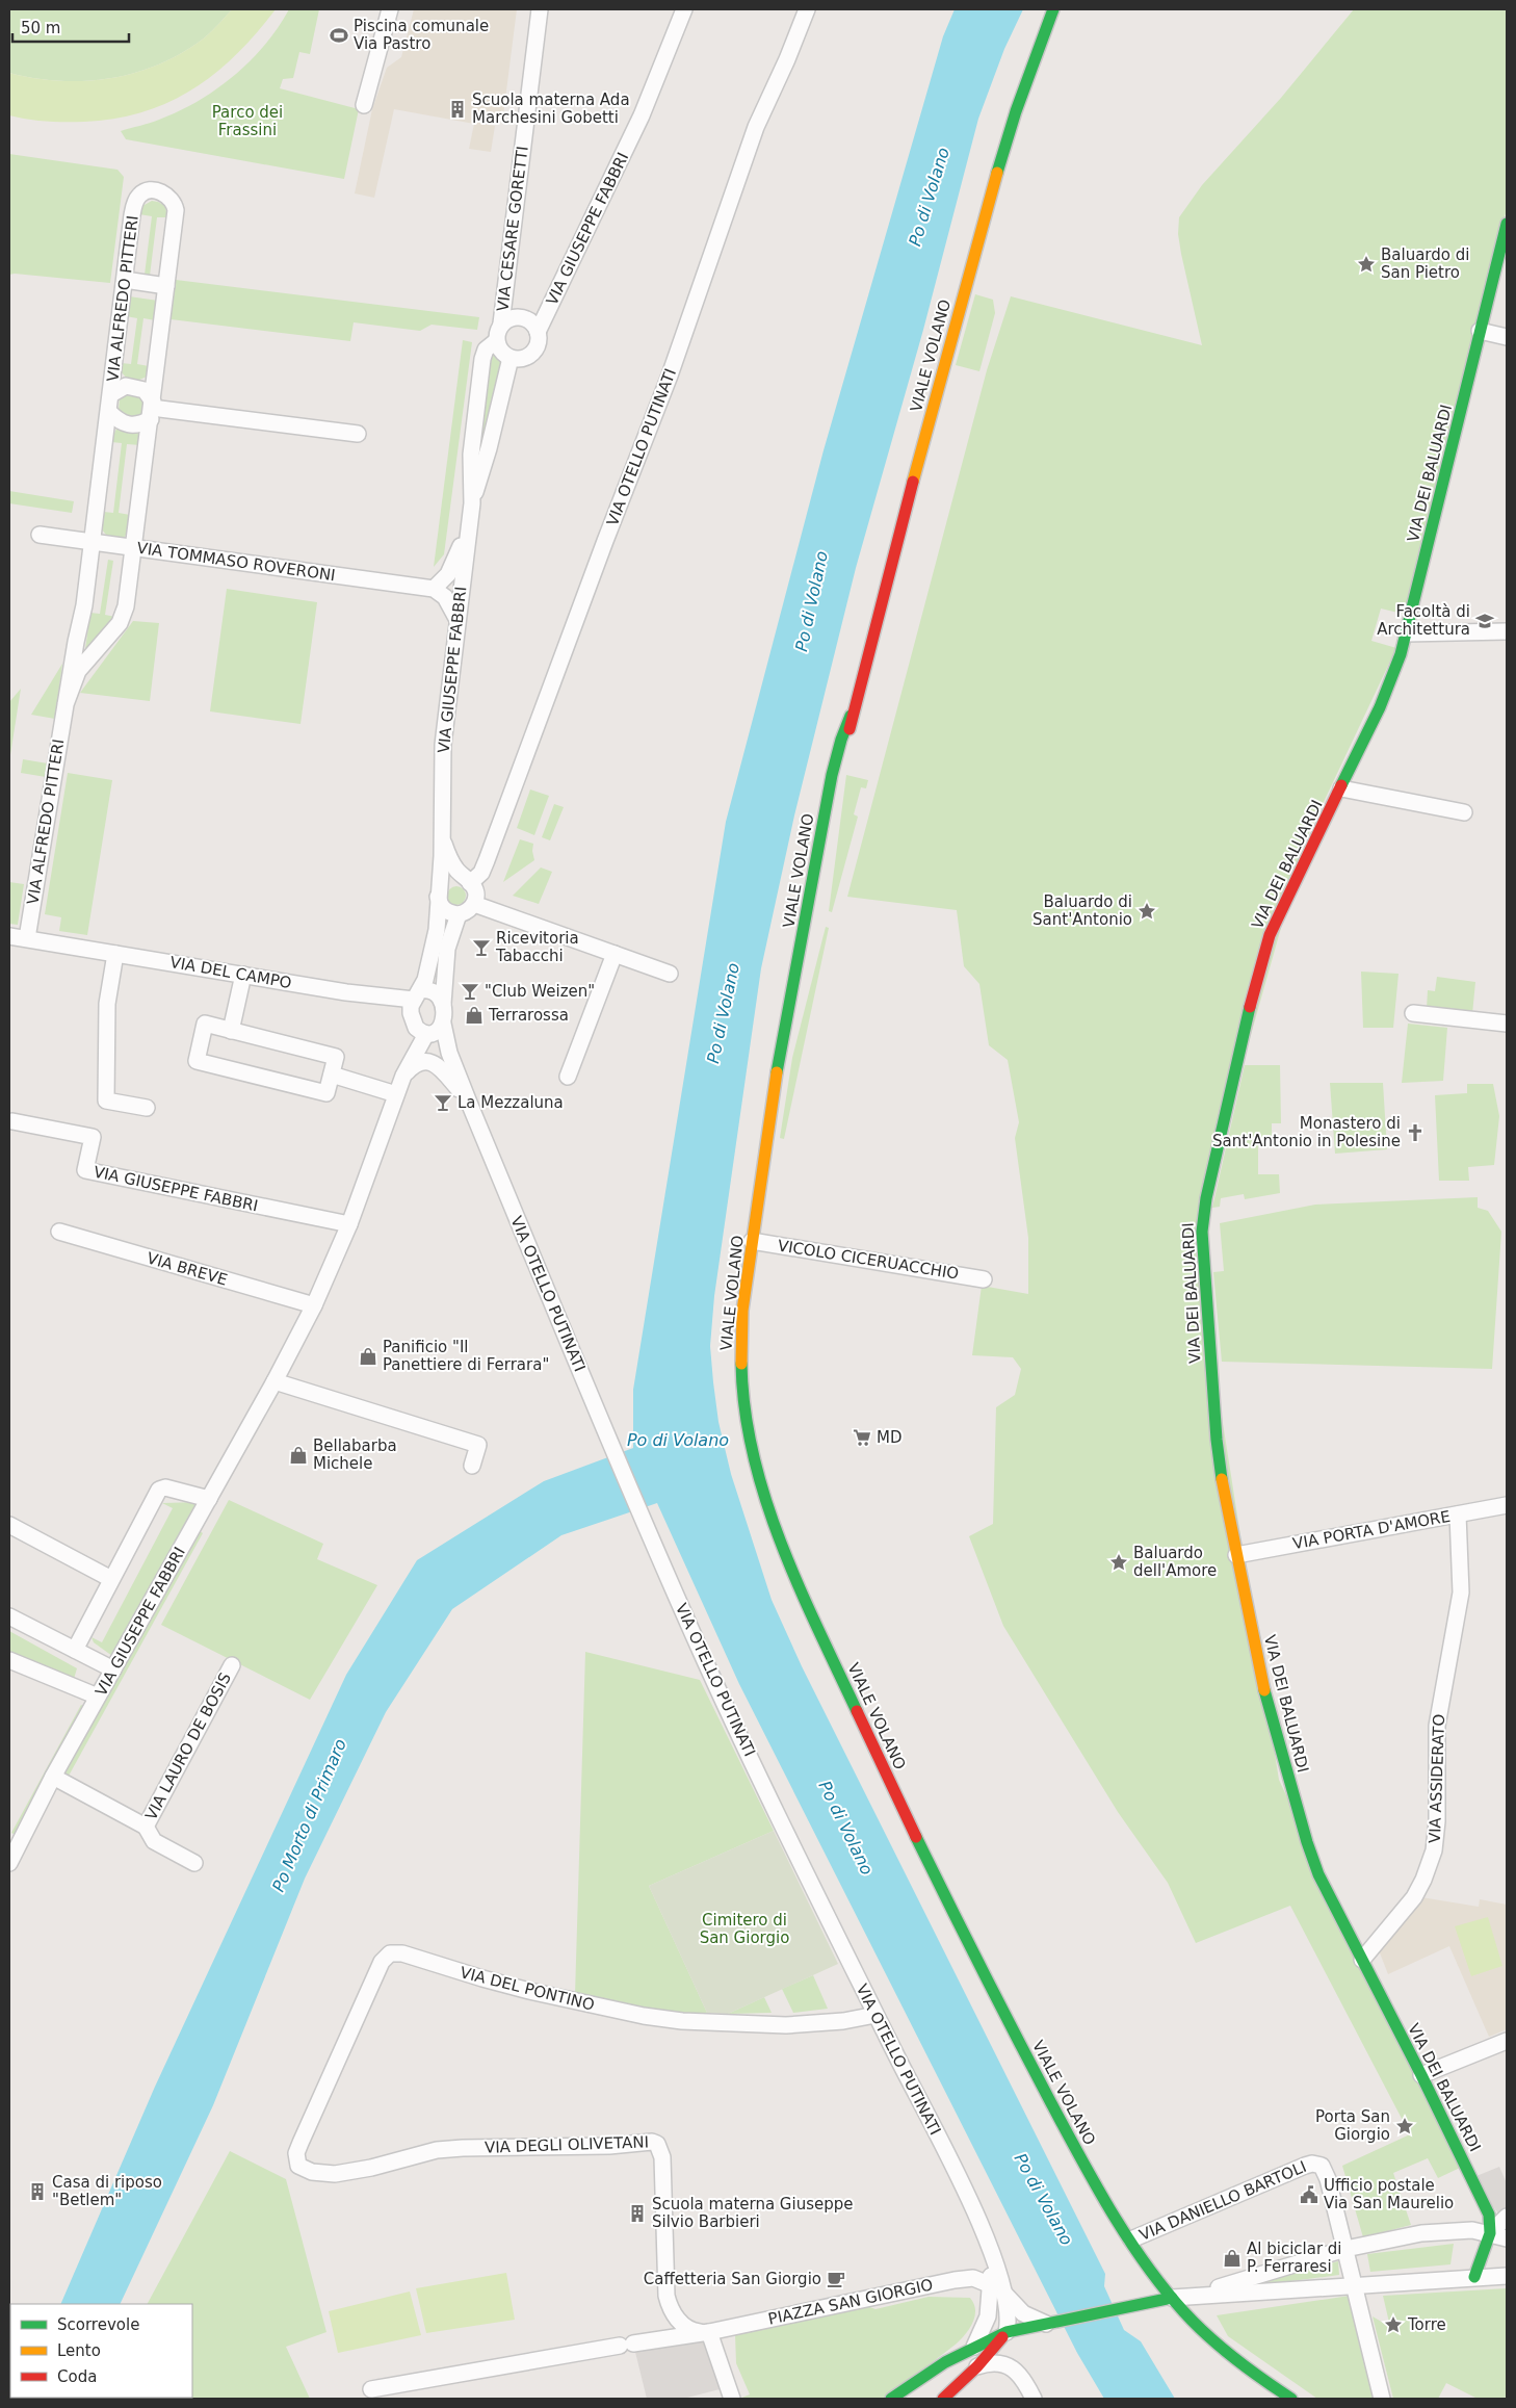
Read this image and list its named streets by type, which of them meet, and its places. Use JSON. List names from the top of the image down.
{
  "streets": {
    "main road": ["VIALE VOLANO", "VIA DEI BALUARDI"],
    "street": [
      "VIA CESARE GORETTI",
      "VIA GIUSEPPE FABBRI",
      "VIA ALFREDO PITTERI",
      "VIA OTELLO PUTINATI",
      "VIA TOMMASO ROVERONI",
      "VIA DEL CAMPO",
      "VICOLO CICERUACCHIO",
      "VIA BREVE",
      "VIA PORTA D'AMORE",
      "VIA LAURO DE BOSIS",
      "VIA ASSIDERATO",
      "VIA DEL PONTINO",
      "VIA DEGLI OLIVETANI",
      "VIA DANIELLO BARTOLI",
      "PIAZZA SAN GIORGIO"
    ]
  },
  "crossings": [
    ["VIA CESARE GORETTI", "VIA GIUSEPPE FABBRI"],
    ["VIA GIUSEPPE FABBRI", "VIA OTELLO PUTINATI"],
    ["VIA GIUSEPPE FABBRI", "VIA DEL CAMPO"],
    ["VIA GIUSEPPE FABBRI", "VIA BREVE"],
    ["VIA GIUSEPPE FABBRI", "VIA LAURO DE BOSIS"],
    ["VIA ALFREDO PITTERI", "VIA TOMMASO ROVERONI"],
    ["VIA ALFREDO PITTERI", "VIA DEL CAMPO"],
    ["VIALE VOLANO", "VICOLO CICERUACCHIO"],
    ["VIALE VOLANO", "VIA DANIELLO BARTOLI"],
    ["VIA OTELLO PUTINATI", "VIA DEL CAMPO"],
    ["VIA OTELLO PUTINATI", "VIA DEL PONTINO"],
    ["VIA OTELLO PUTINATI", "PIAZZA SAN GIORGIO"],
    ["VIA DEI BALUARDI", "VIA PORTA D'AMORE"],
    ["VIA DEI BALUARDI", "VIA ASSIDERATO"],
    ["VIA PORTA D'AMORE", "VIA ASSIDERATO"],
    ["VIA DEL PONTINO", "VIA DEGLI OLIVETANI"],
    ["VIA DEGLI OLIVETANI", "PIAZZA SAN GIORGIO"]
  ],
  "water": ["Po di Volano", "Po Morto di Primaro"],
  "parks": ["Parco dei Frassini", "Cimitero di San Giorgio"],
  "places": {
    "sports": ["Piscina comunale Via Pastro"],
    "building": ["Scuola materna Ada Marchesini Gobetti", "Casa di riposo \"Betlem\"", "Scuola materna Giuseppe Silvio Barbieri"],
    "place": [
      "Baluardo di San Pietro",
      "Baluardo di Sant'Antonio",
      "Baluardo dell'Amore",
      "Porta San Giorgio",
      "Torre"
    ],
    "school or university": ["Facoltà di Architettura"],
    "bar": ["Ricevitoria Tabacchi", "\"Club Weizen\"", "La Mezzaluna"],
    "shop": [
      "Terrarossa",
      "Panificio \"Il Panettiere di Ferrara\"",
      "Bellabarba Michele",
      "Al biciclar di P. Ferraresi"
    ],
    "church": ["Monastero di Sant'Antonio in Polesine"],
    "supermarket": ["MD"],
    "public building": ["Ufficio postale Via San Maurelio"],
    "cafe": ["Caffetteria San Giorgio"]
  },
  "legend": ["Scorrevole", "Lento", "Coda"],
  "scale_bar": "50 m"
}
